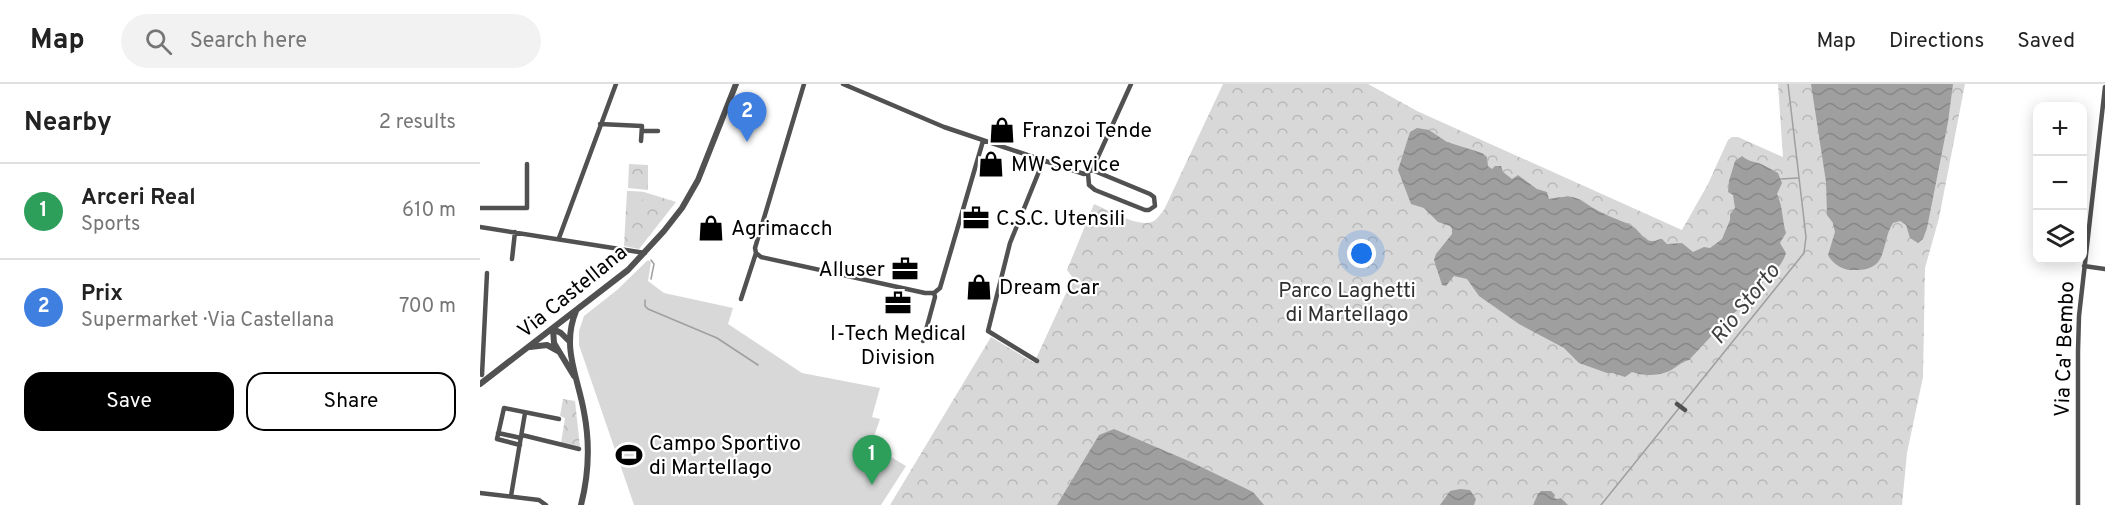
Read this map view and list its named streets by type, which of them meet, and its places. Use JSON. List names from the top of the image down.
{
  "streets": {
    "street": ["Via Castellana", "Via Ca' Bembo"]
  },
  "water": ["Rio Storto"],
  "parks": ["Parco Laghetti di Martellago"],
  "places": {
    "shop": [
      "Franzoi Tende",
      "MW Service",
      "Agrimacch",
      "Dream Car"
    ],
    "office": ["C.S.C. Utensili", "Alluser", "I-Tech Medical Division"],
    "sports": ["Campo Sportivo di Martellago"]
  },
  "page": {
    "header": "Map",
    "search": "Search here",
    "nav": ["Map", "Directions", "Saved"],
    "heading": ["Nearby", "2 results"],
    "pins": ["2", "1"],
    "map_buttons": ["+", "−"],
    "list": [
      {
        "mark": "1",
        "name": "Arceri Real",
        "note": "Sports",
        "value": "610 m"
      },
      {
        "mark": "2",
        "name": "Prix",
        "note": "Supermarket · Via Castellana",
        "value": "700 m"
      }
    ],
    "buttons": ["Save", "Share"]
  }
}
